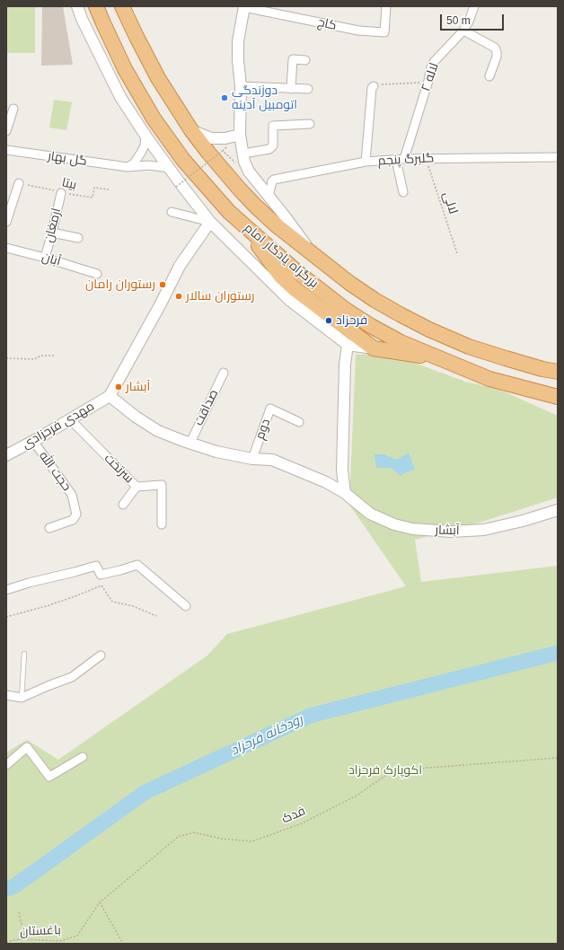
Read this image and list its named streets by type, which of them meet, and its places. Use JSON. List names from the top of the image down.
{
  "streets": {
    "highway": ["بزرگراه یادگار امام"],
    "street": [
      "کاج",
      "لاله ۲",
      "گل بهار",
      "گلبرگ پنجم",
      "ارمغان",
      "آبان",
      "صداقت",
      "مهدی فرحزادی",
      "دوم",
      "سرتخت",
      "حجت الله",
      "آبشار"
    ],
    "path": [
      "بیتا",
      "لالی",
      "فدک",
      "باغستان"
    ]
  },
  "crossings": [
    ["لاله ۲", "گلبرگ پنجم"],
    ["گلبرگ پنجم", "لالی"],
    ["بیتا", "ارمغان"],
    ["ارمغان", "آبان"],
    ["صداقت", "آبشار"],
    ["مهدی فرحزادی", "سرتخت"],
    ["مهدی فرحزادی", "حجت الله"],
    ["مهدی فرحزادی", "آبشار"],
    ["دوم", "آبشار"],
    ["فدک", "باغستان"]
  ],
  "water": ["رودخانه فرحزاد"],
  "parks": ["اکوپارک فرحزاد"],
  "places": [
    "دوزندگی اتومبیل آدینه",
    "رستوران رامان",
    "رستوران سالار",
    "فرحزاد",
    "آبشار"
  ],
  "scale_bar": "50 m"
}
